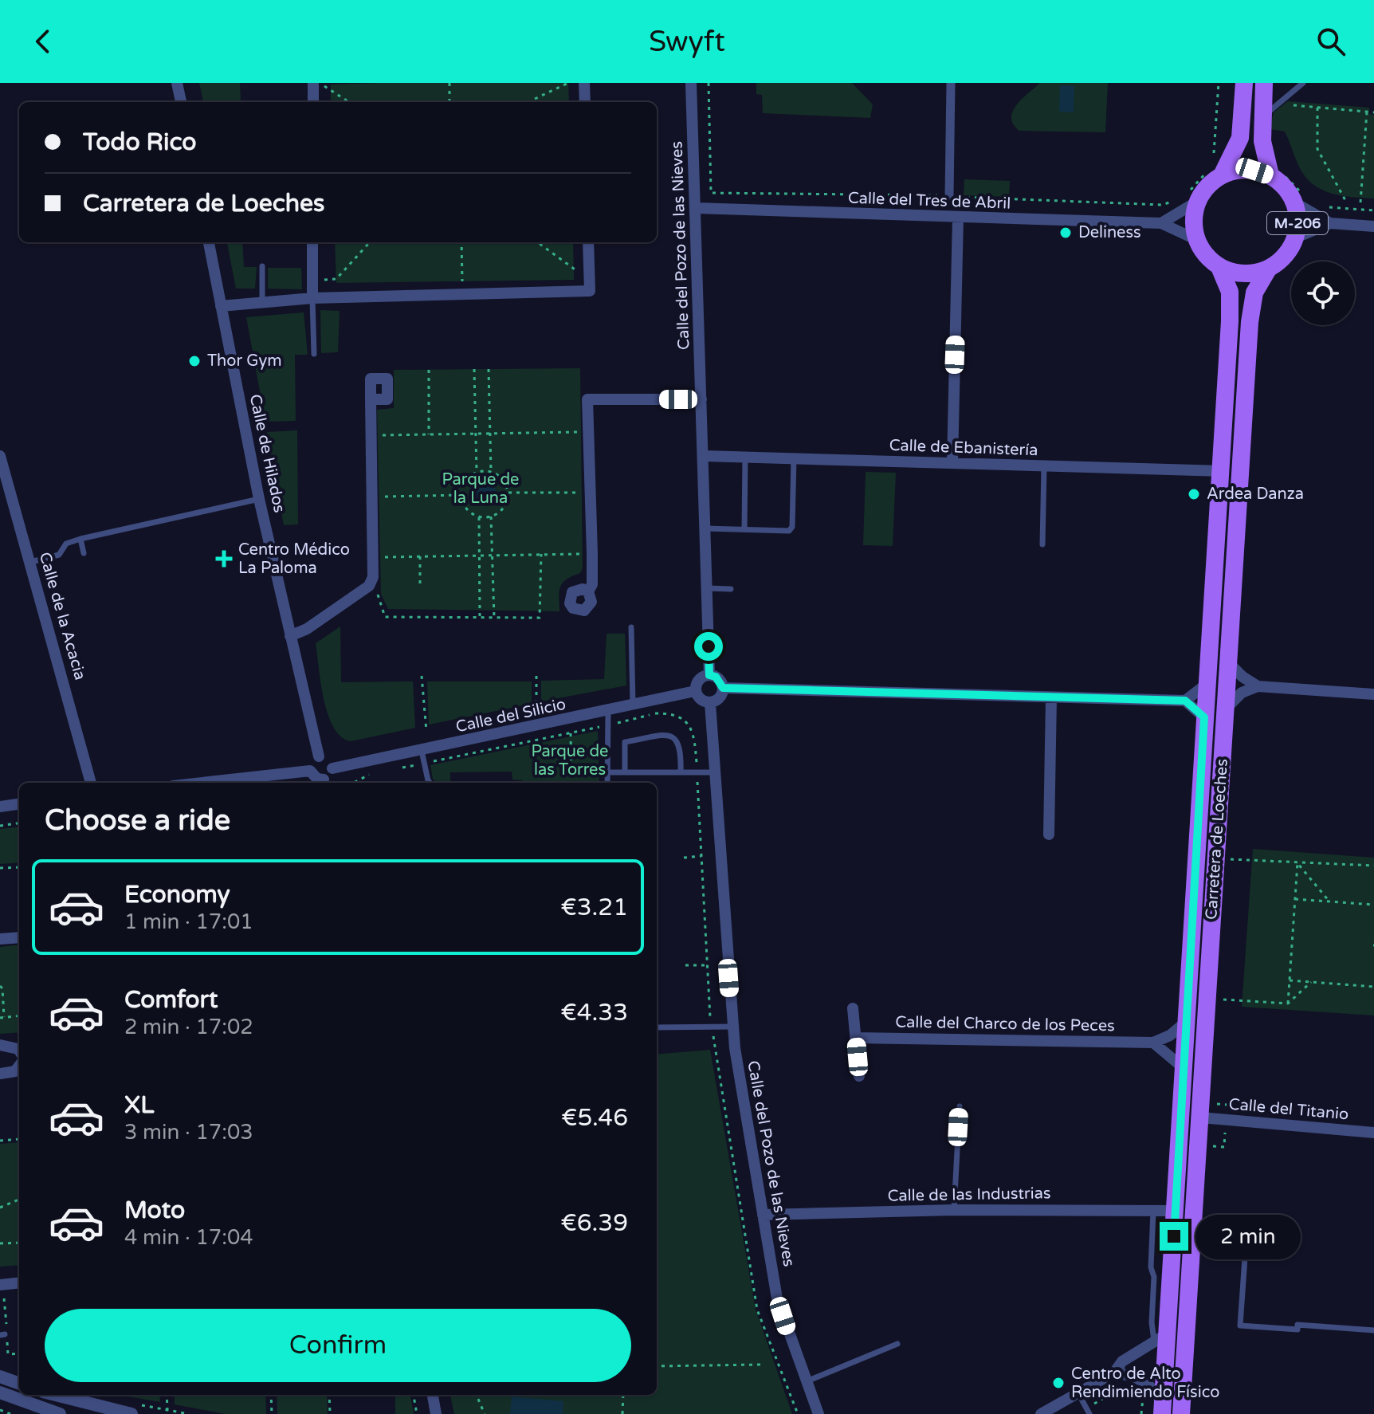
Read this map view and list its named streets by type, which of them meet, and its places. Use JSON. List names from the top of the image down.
{
  "streets": {
    "main road": ["M-206", "Carretera de Loeches"],
    "street": [
      "Calle del Tres de Abril",
      "Calle del Pozo de las Nieves",
      "Calle de Ebanistería",
      "Calle de Hilados",
      "Calle de la Acacia",
      "Calle del Silicio",
      "Calle del Charco de los Peces",
      "Calle del Titanio",
      "Calle de las Industrias"
    ]
  },
  "crossings": [
    ["Calle del Tres de Abril", "M-206"],
    ["Calle del Tres de Abril", "Calle del Pozo de las Nieves"],
    ["Calle del Tres de Abril", "Carretera de Loeches"],
    ["M-206", "Carretera de Loeches"],
    ["Calle del Pozo de las Nieves", "Calle de Ebanistería"],
    ["Calle del Pozo de las Nieves", "Calle del Silicio"],
    ["Calle del Pozo de las Nieves", "Calle de las Industrias"],
    ["Calle de Ebanistería", "Carretera de Loeches"],
    ["Calle de Hilados", "Calle del Silicio"],
    ["Carretera de Loeches", "Calle del Titanio"],
    ["Carretera de Loeches", "Calle de las Industrias"]
  ],
  "parks": ["Parque de la Luna", "Parque de las Torres"],
  "places": {
    "other": [
      "Deliness",
      "Thor Gym",
      "Ardea Danza",
      "Centro de Alto Rendimiendo Físico"
    ],
    "health": ["Centro Médico La Paloma"]
  },
  "page": {
    "header": "Swyft",
    "banner": ["Todo Rico", "Carretera de Loeches"],
    "heading": "Choose a ride",
    "list": [
      {
        "name": "Economy",
        "note": "1 min · 17:01",
        "value": "€3.21"
      },
      {
        "name": "Comfort",
        "note": "2 min · 17:02",
        "value": "€4.33"
      },
      {
        "name": "XL",
        "note": "3 min · 17:03",
        "value": "€5.46"
      },
      {
        "name": "Moto",
        "note": "4 min · 17:04",
        "value": "€6.39"
      }
    ],
    "bubble": "2 min",
    "buttons": "Confirm"
  }
}
